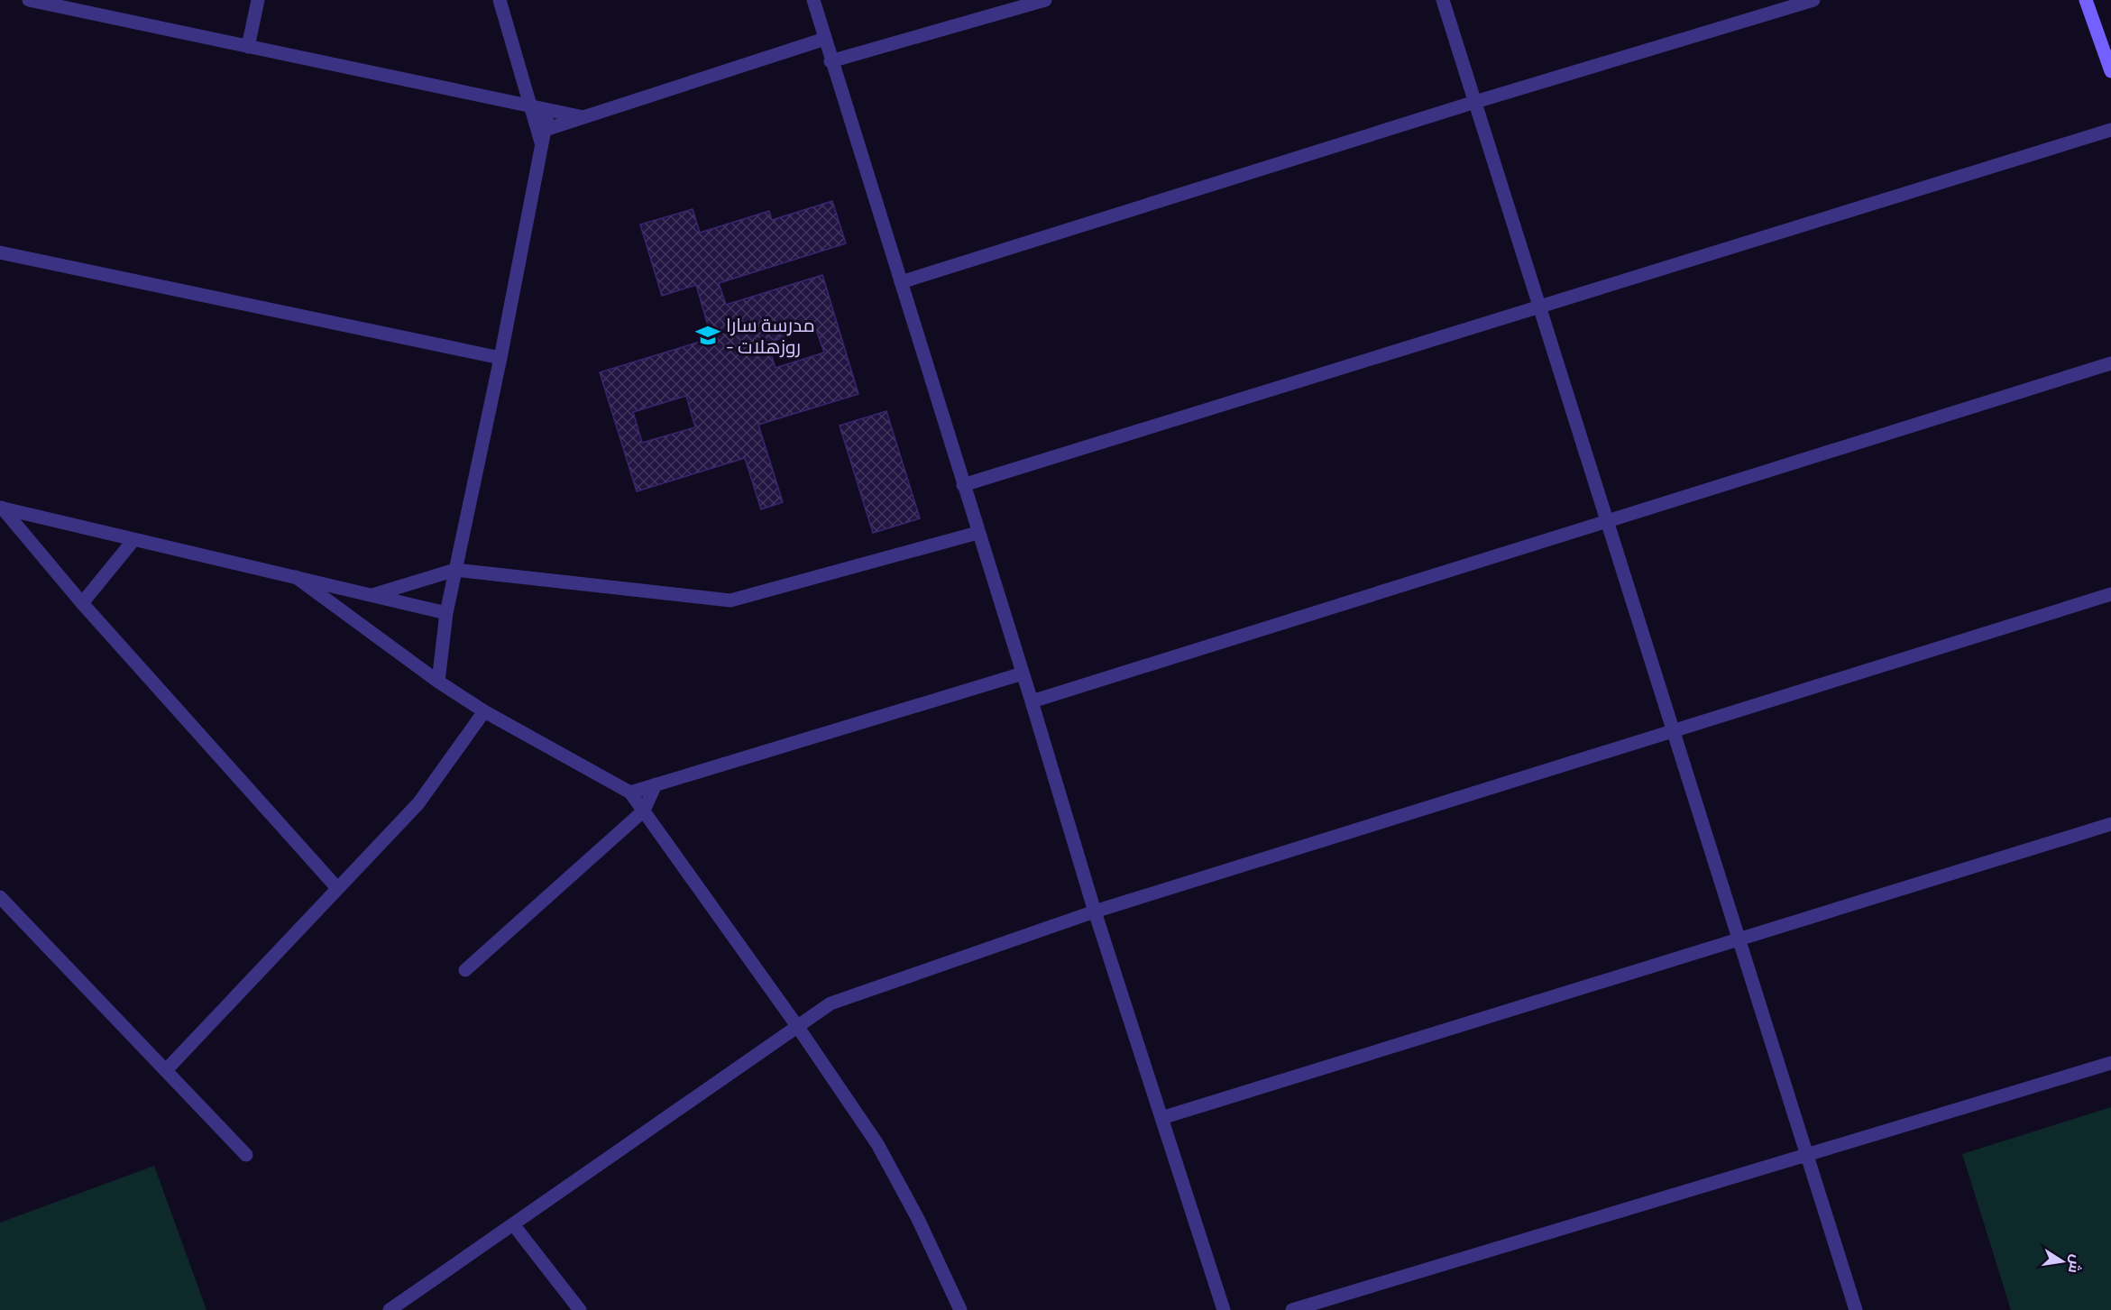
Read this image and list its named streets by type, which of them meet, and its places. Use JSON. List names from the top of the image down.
{
  "places": {
    "school or university": ["مدرسة سارا - روزهلات"]
  },
  "north": "right"
}
